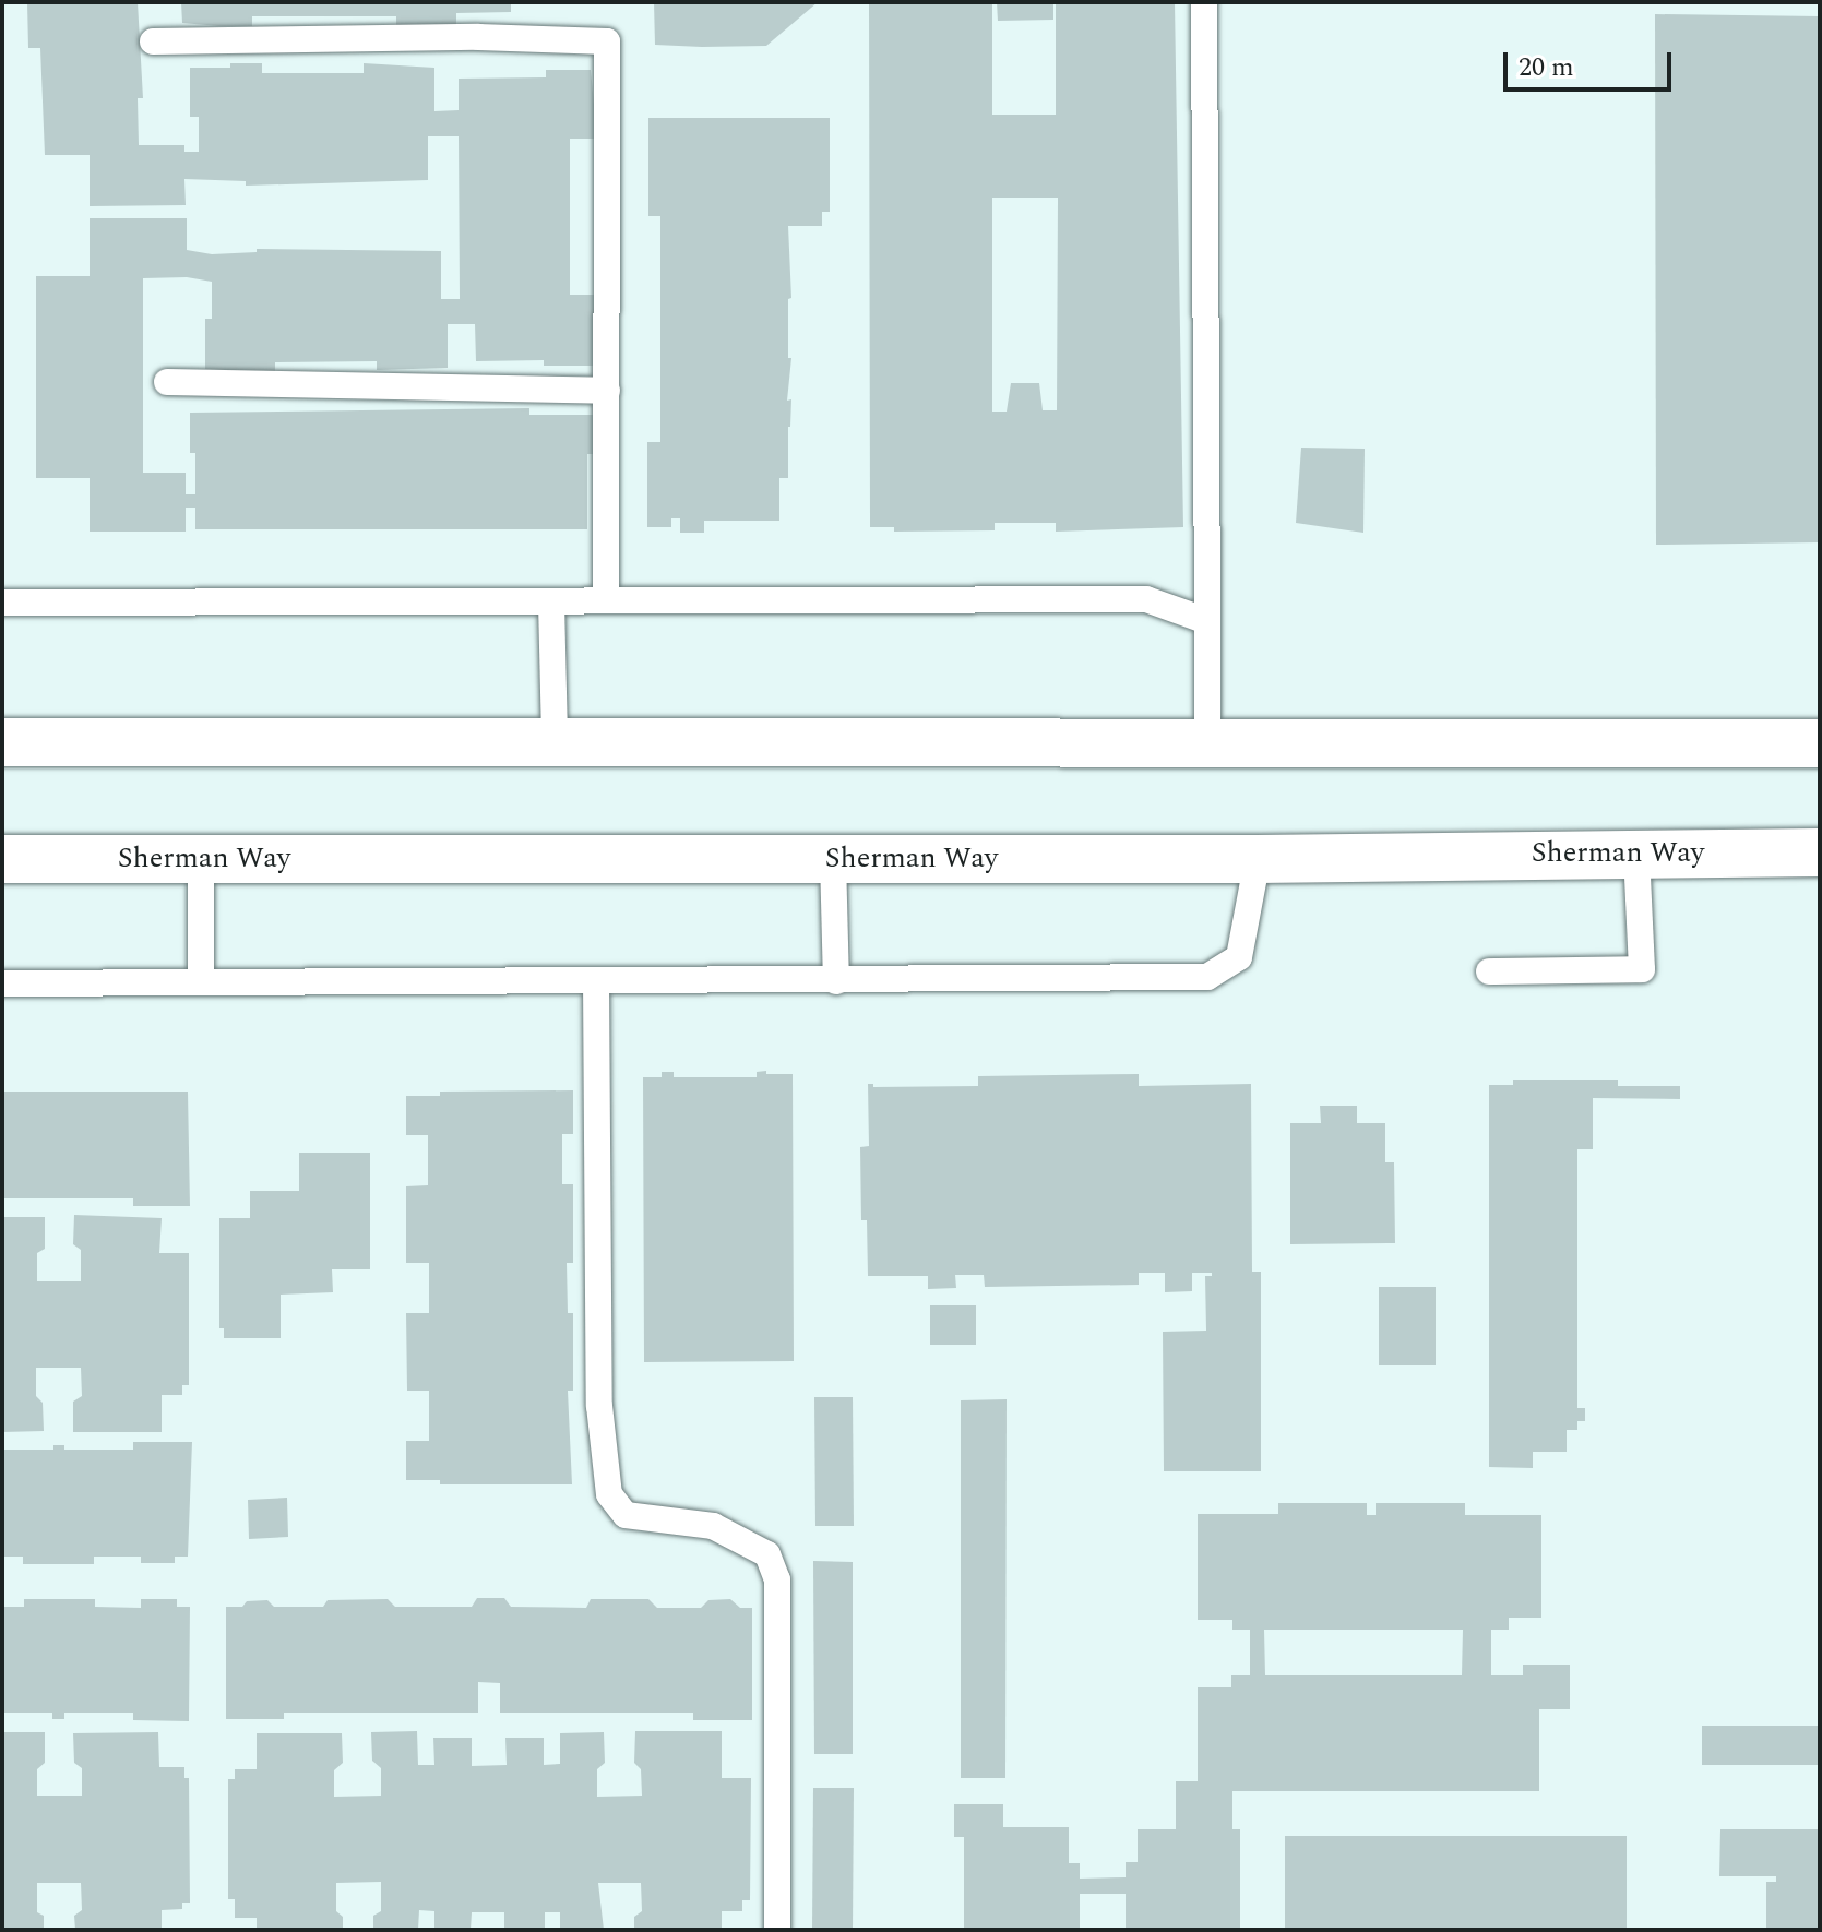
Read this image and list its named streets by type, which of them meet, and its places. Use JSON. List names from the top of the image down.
{
  "streets": {
    "main road": ["Sherman Way"]
  },
  "scale_bar": "20 m"
}
